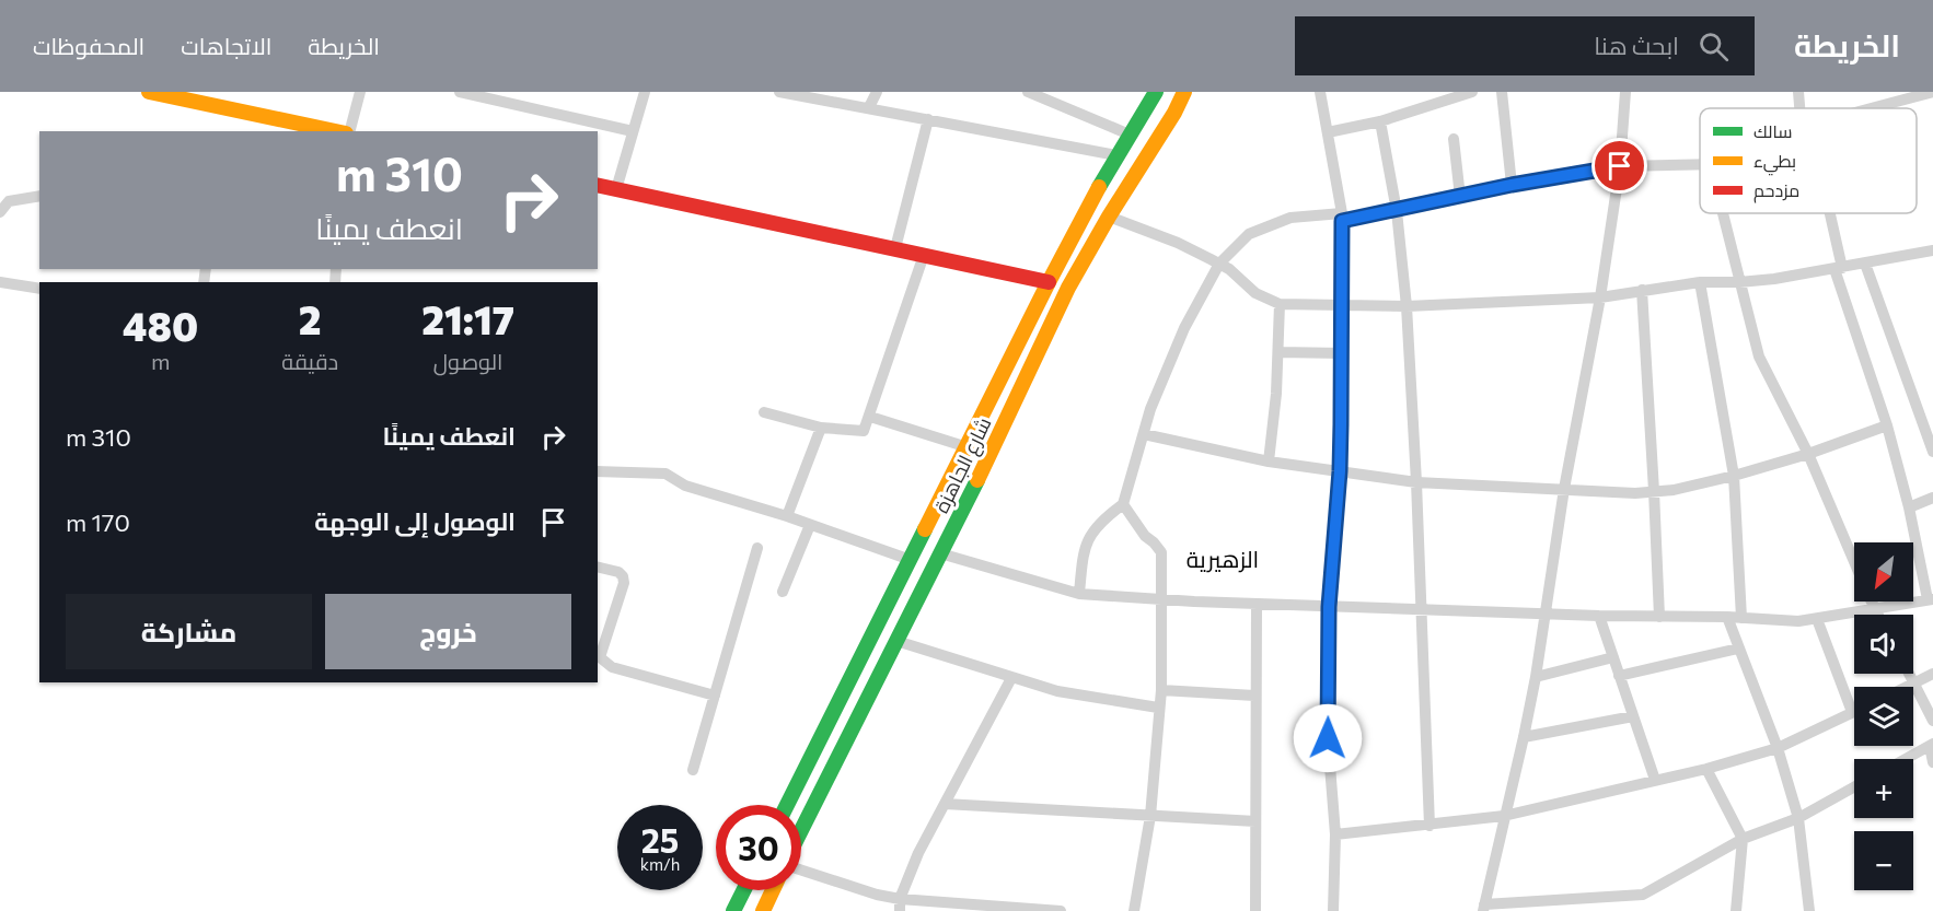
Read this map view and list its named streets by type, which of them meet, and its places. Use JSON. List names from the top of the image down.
{
  "streets": {
    "street": ["شارع الجاهزة"]
  },
  "districts": ["الزهيرية"],
  "legend": ["سالك", "بطيء", "مزدحم"],
  "north": "bottom left",
  "page": {
    "header": "الخريطة",
    "search": "ابحث هنا",
    "nav": ["الخريطة", "الاتجاهات", "المحفوظات"],
    "turn": ["310 m", "انعطف يمينًا"],
    "eta": [
      "21:17",
      "الوصول",
      "2",
      "دقيقة",
      "480",
      "m"
    ],
    "list": [
      {
        "name": "انعطف يمينًا",
        "value": "310 m"
      },
      {
        "name": "الوصول إلى الوجهة",
        "value": "170 m"
      }
    ],
    "map_buttons": ["+", "−"],
    "buttons": ["خروج", "مشاركة"],
    "speed": "25 km/h",
    "limit": "30"
  }
}
